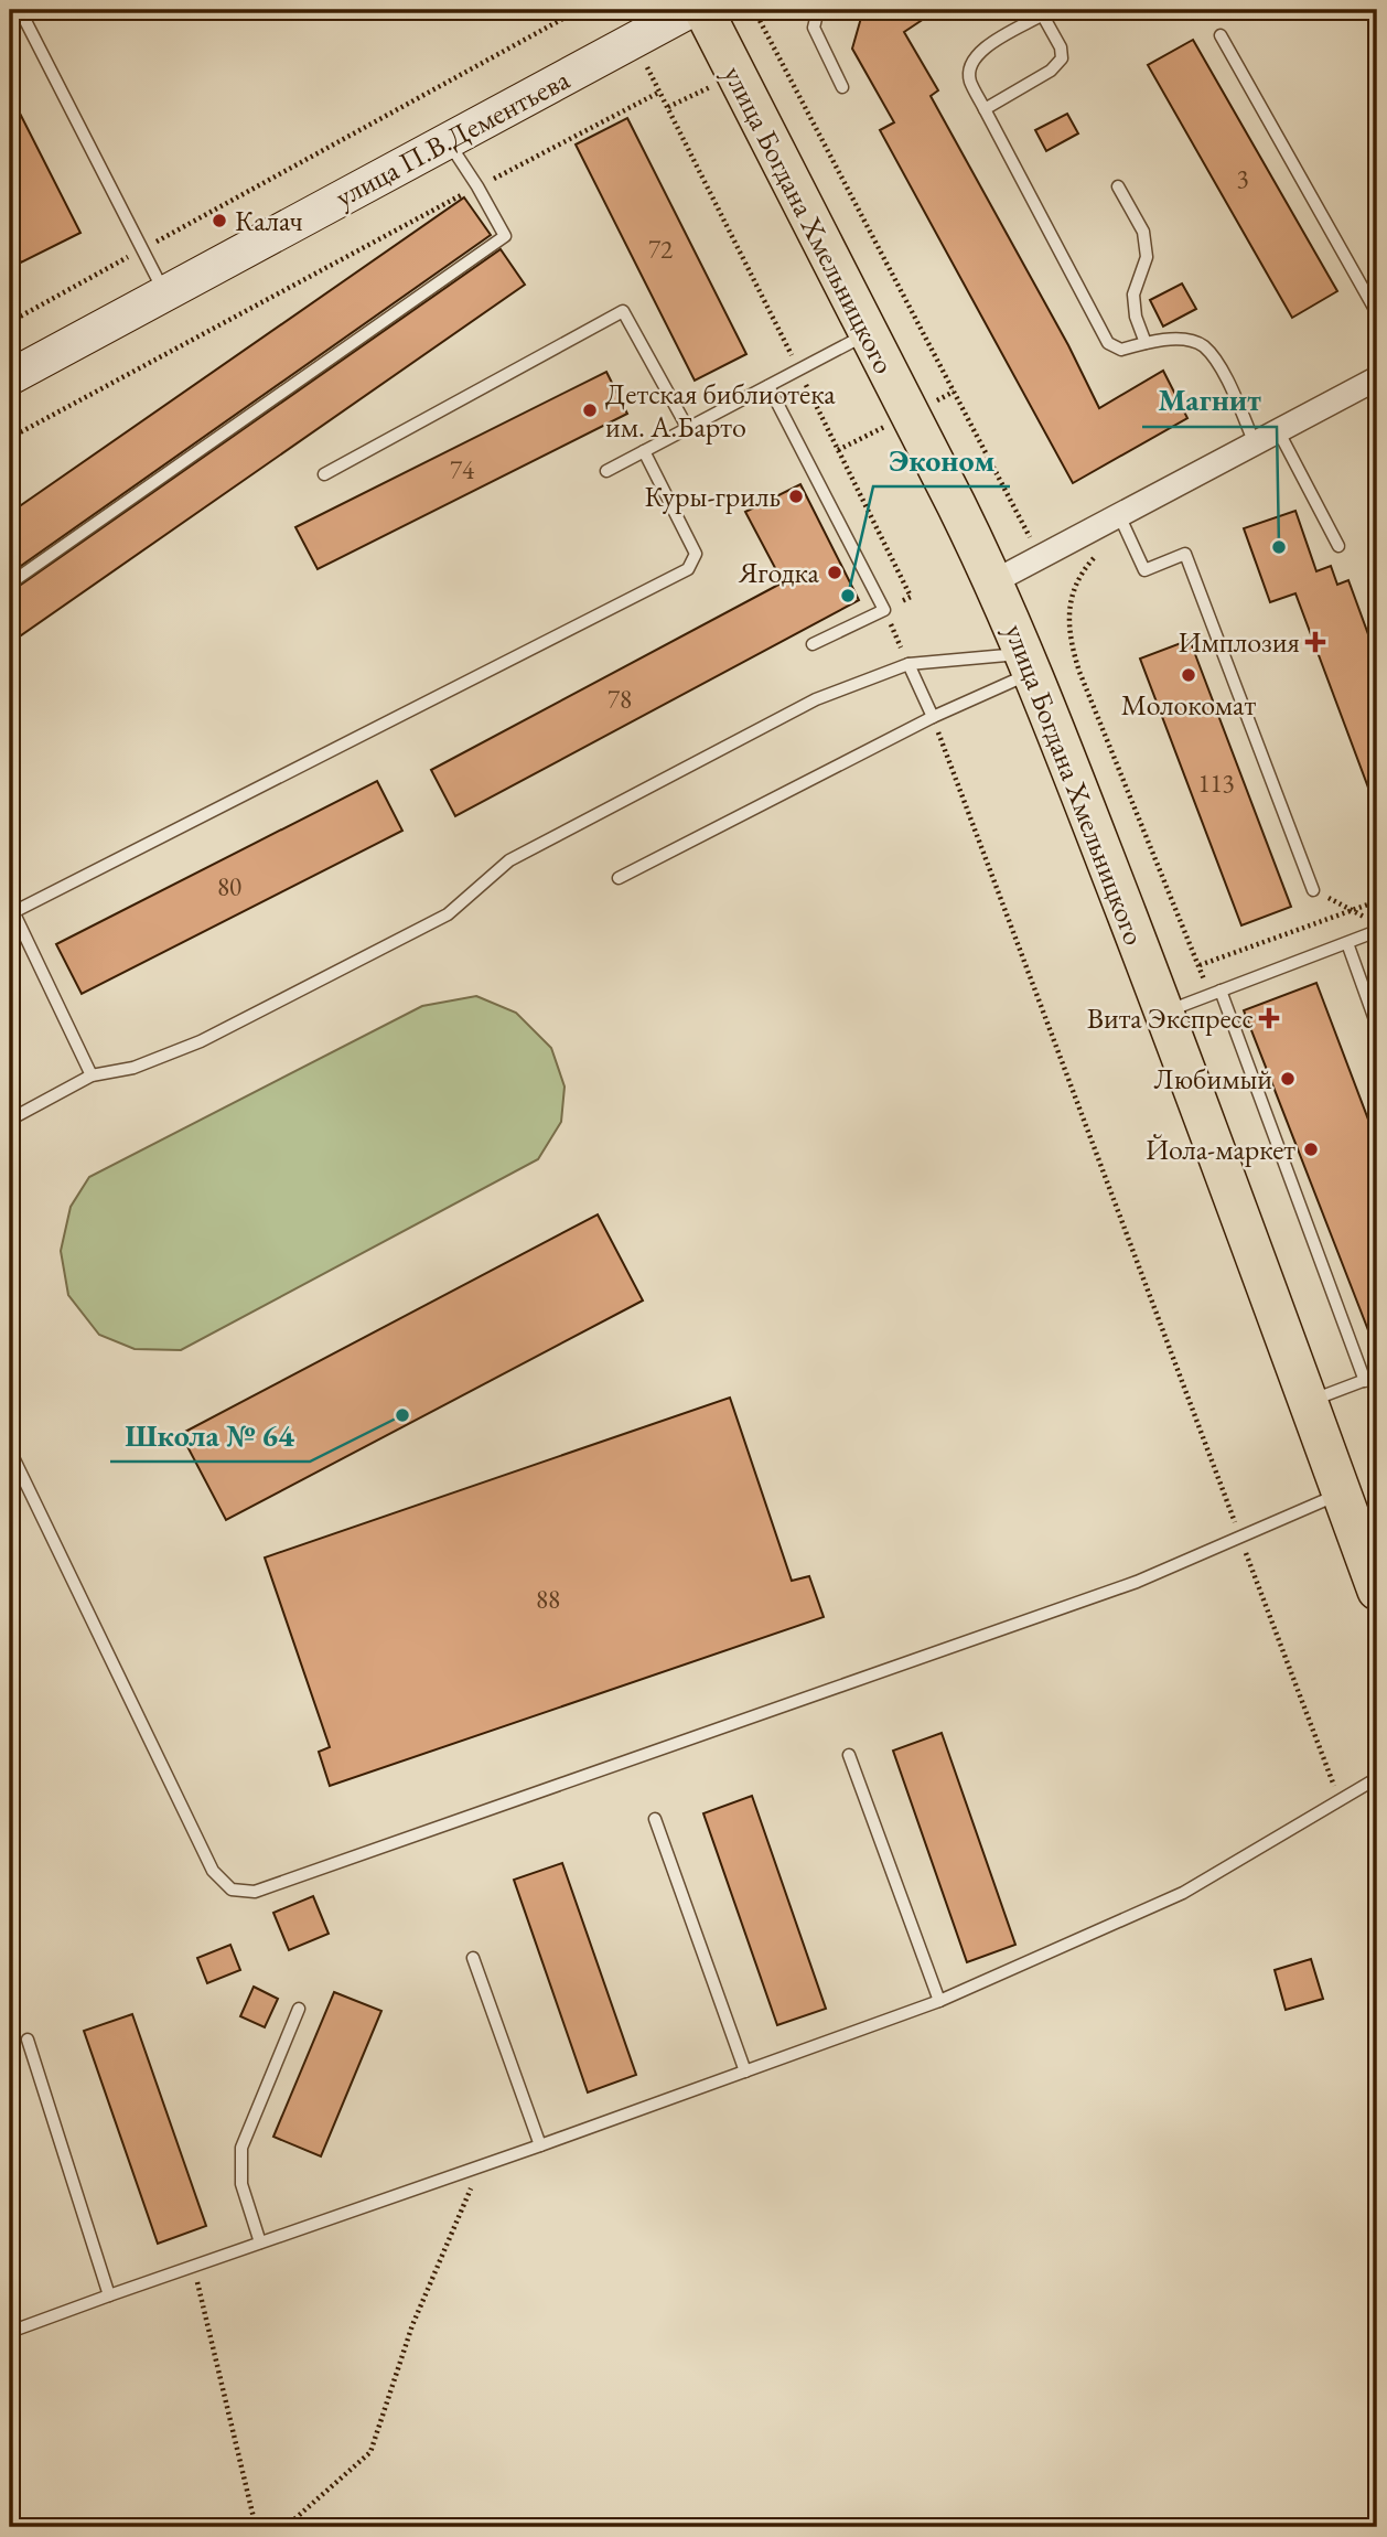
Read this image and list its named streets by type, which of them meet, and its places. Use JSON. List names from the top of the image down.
{
  "streets": {
    "main road": ["улица Богдана Хмельницкого"],
    "street": ["улица П.В.Дементьева"]
  },
  "places": {
    "other": [
      "Калач",
      "Детская библиотека им. А.Барто",
      "Куры-гриль",
      "Магнит",
      "Ягодка",
      "Эконом",
      "Молокомат",
      "Любимый",
      "Йола-маркет",
      "Школа № 64"
    ],
    "health": ["Имплозия", "Вита Экспресс"]
  },
  "house_numbers": [
    "3",
    "72",
    "74",
    "78",
    "113",
    "80",
    "88"
  ]
}
